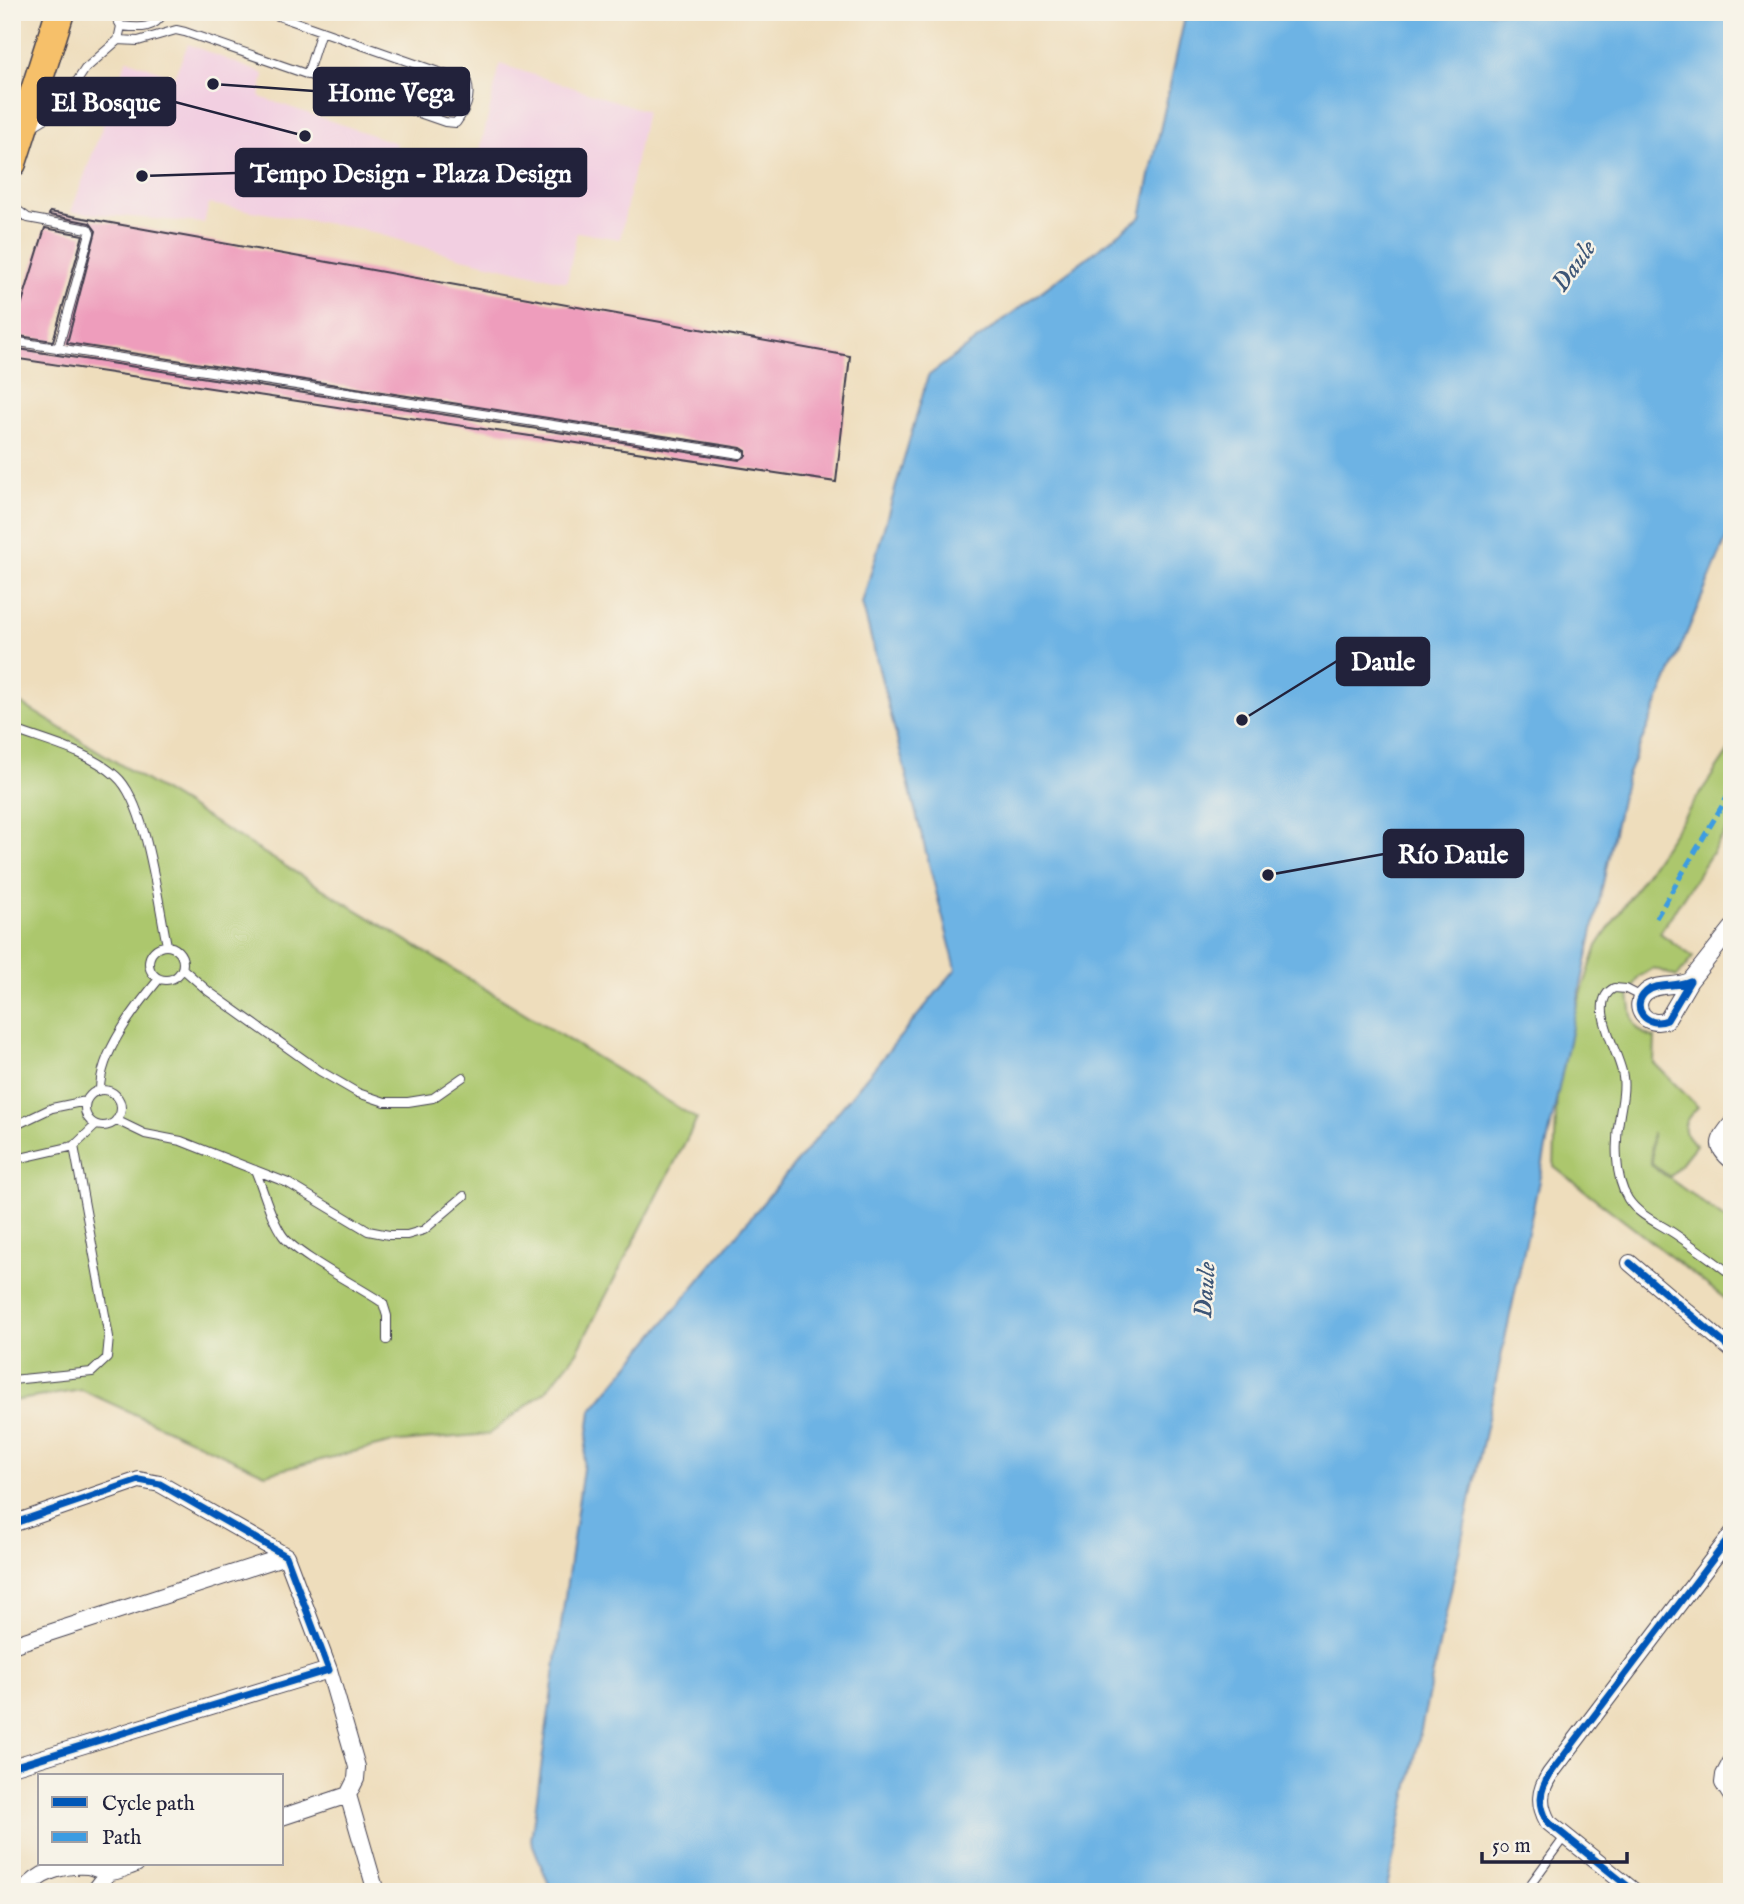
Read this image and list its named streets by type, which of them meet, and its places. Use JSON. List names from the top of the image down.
{
  "water": ["Daule"],
  "places": [
    "Home Vega",
    "El Bosque",
    "Tempo Design - Plaza Design",
    "Daule",
    "Río Daule"
  ],
  "legend": ["Cycle path", "Path"],
  "scale_bar": "50 m"
}
